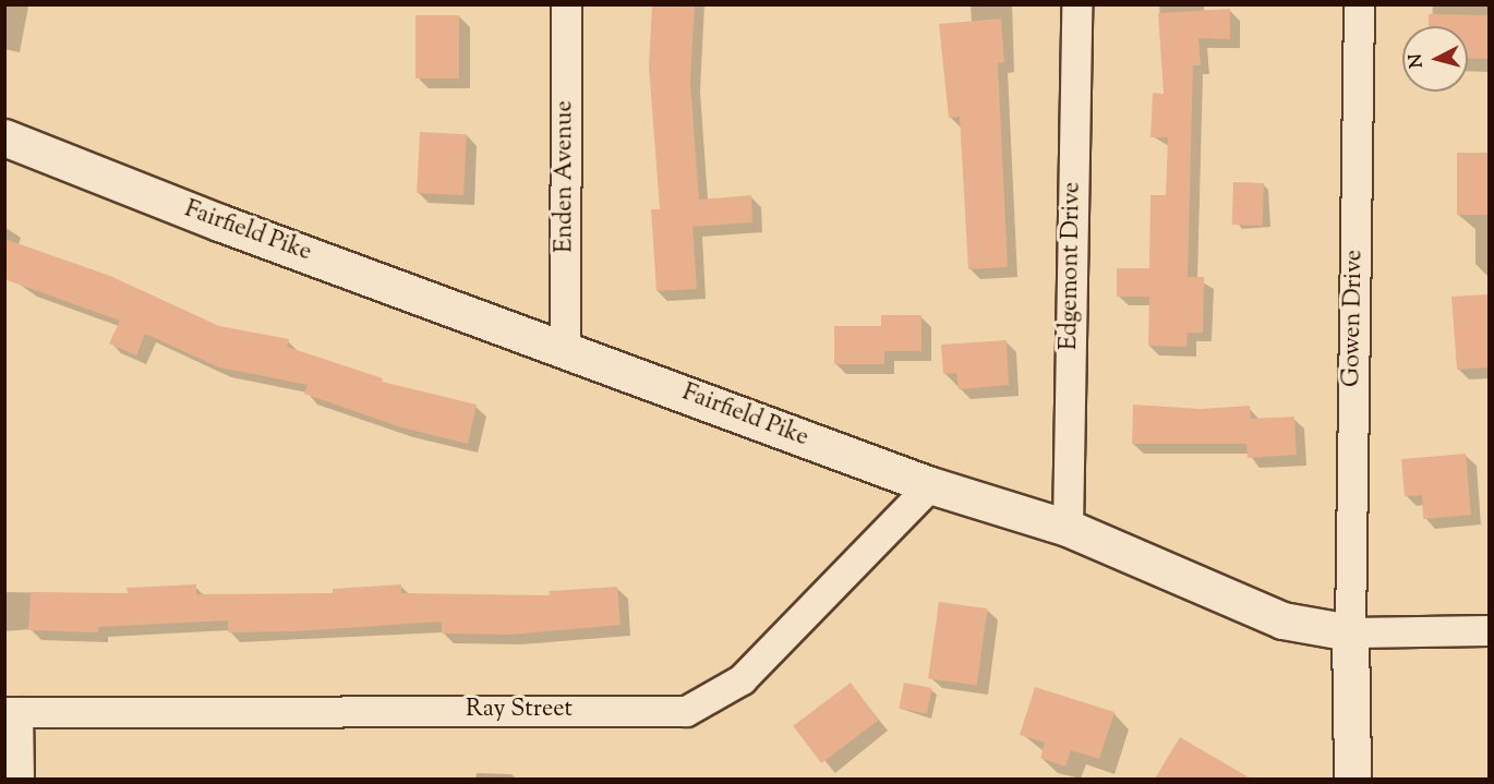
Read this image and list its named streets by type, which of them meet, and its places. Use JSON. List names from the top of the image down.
{
  "streets": {
    "street": [
      "Enden Avenue",
      "Fairfield Pike",
      "Edgemont Drive",
      "Gowen Drive",
      "Ray Street"
    ]
  },
  "crossings": [
    ["Enden Avenue", "Fairfield Pike"],
    ["Fairfield Pike", "Edgemont Drive"],
    ["Fairfield Pike", "Gowen Drive"],
    ["Fairfield Pike", "Ray Street"]
  ],
  "north": "left"
}
